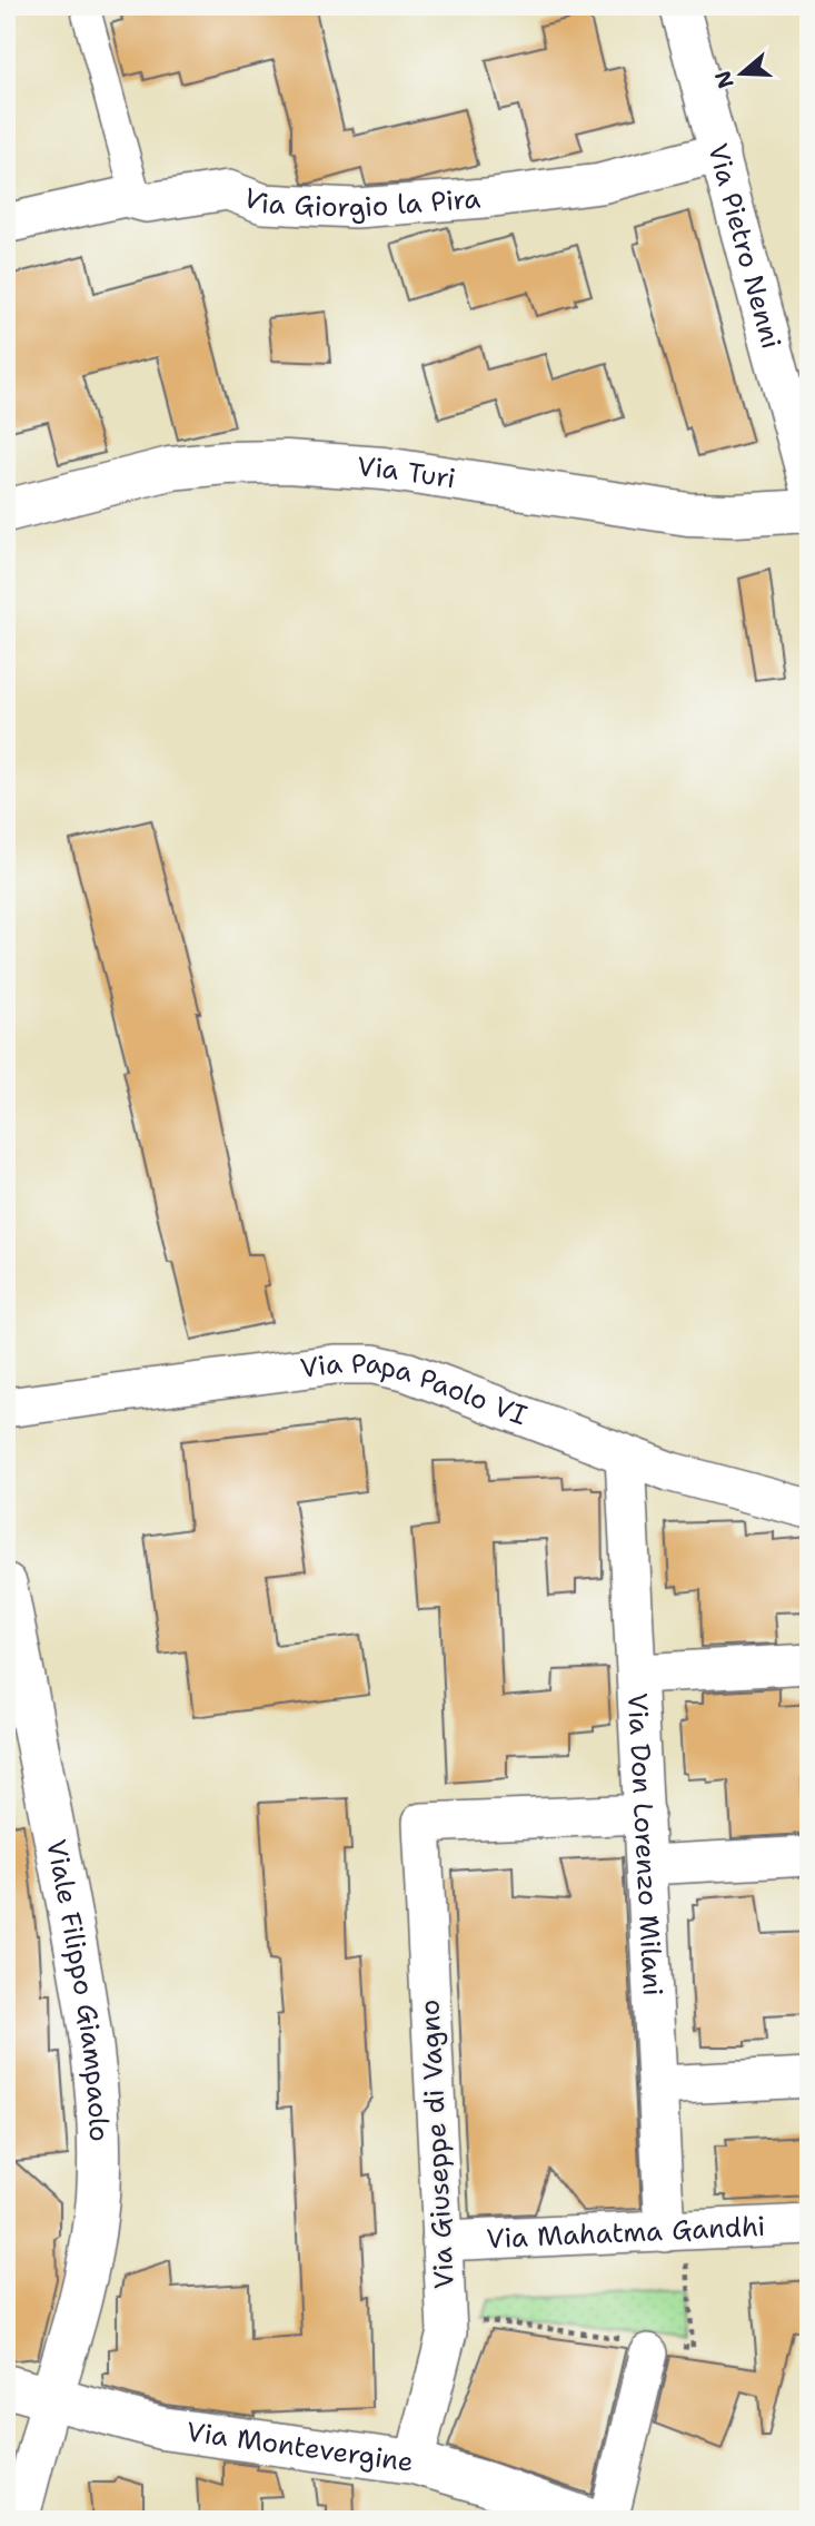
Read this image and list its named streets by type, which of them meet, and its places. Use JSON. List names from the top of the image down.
{
  "streets": {
    "street": [
      "Via Giorgio la Pira",
      "Via Pietro Nenni",
      "Via Turi",
      "Via Papa Paolo VI",
      "Via Don Lorenzo Milani",
      "Viale Filippo Giampaolo",
      "Via Giuseppe di Vagno",
      "Via Mahatma Gandhi",
      "Via Montevergine"
    ]
  },
  "crossings": [
    ["Via Giorgio la Pira", "Via Pietro Nenni"],
    ["Via Papa Paolo VI", "Via Don Lorenzo Milani"],
    ["Via Don Lorenzo Milani", "Via Giuseppe di Vagno"],
    ["Via Don Lorenzo Milani", "Via Mahatma Gandhi"],
    ["Viale Filippo Giampaolo", "Via Montevergine"],
    ["Via Giuseppe di Vagno", "Via Mahatma Gandhi"],
    ["Via Giuseppe di Vagno", "Via Montevergine"]
  ],
  "north": "left"
}
